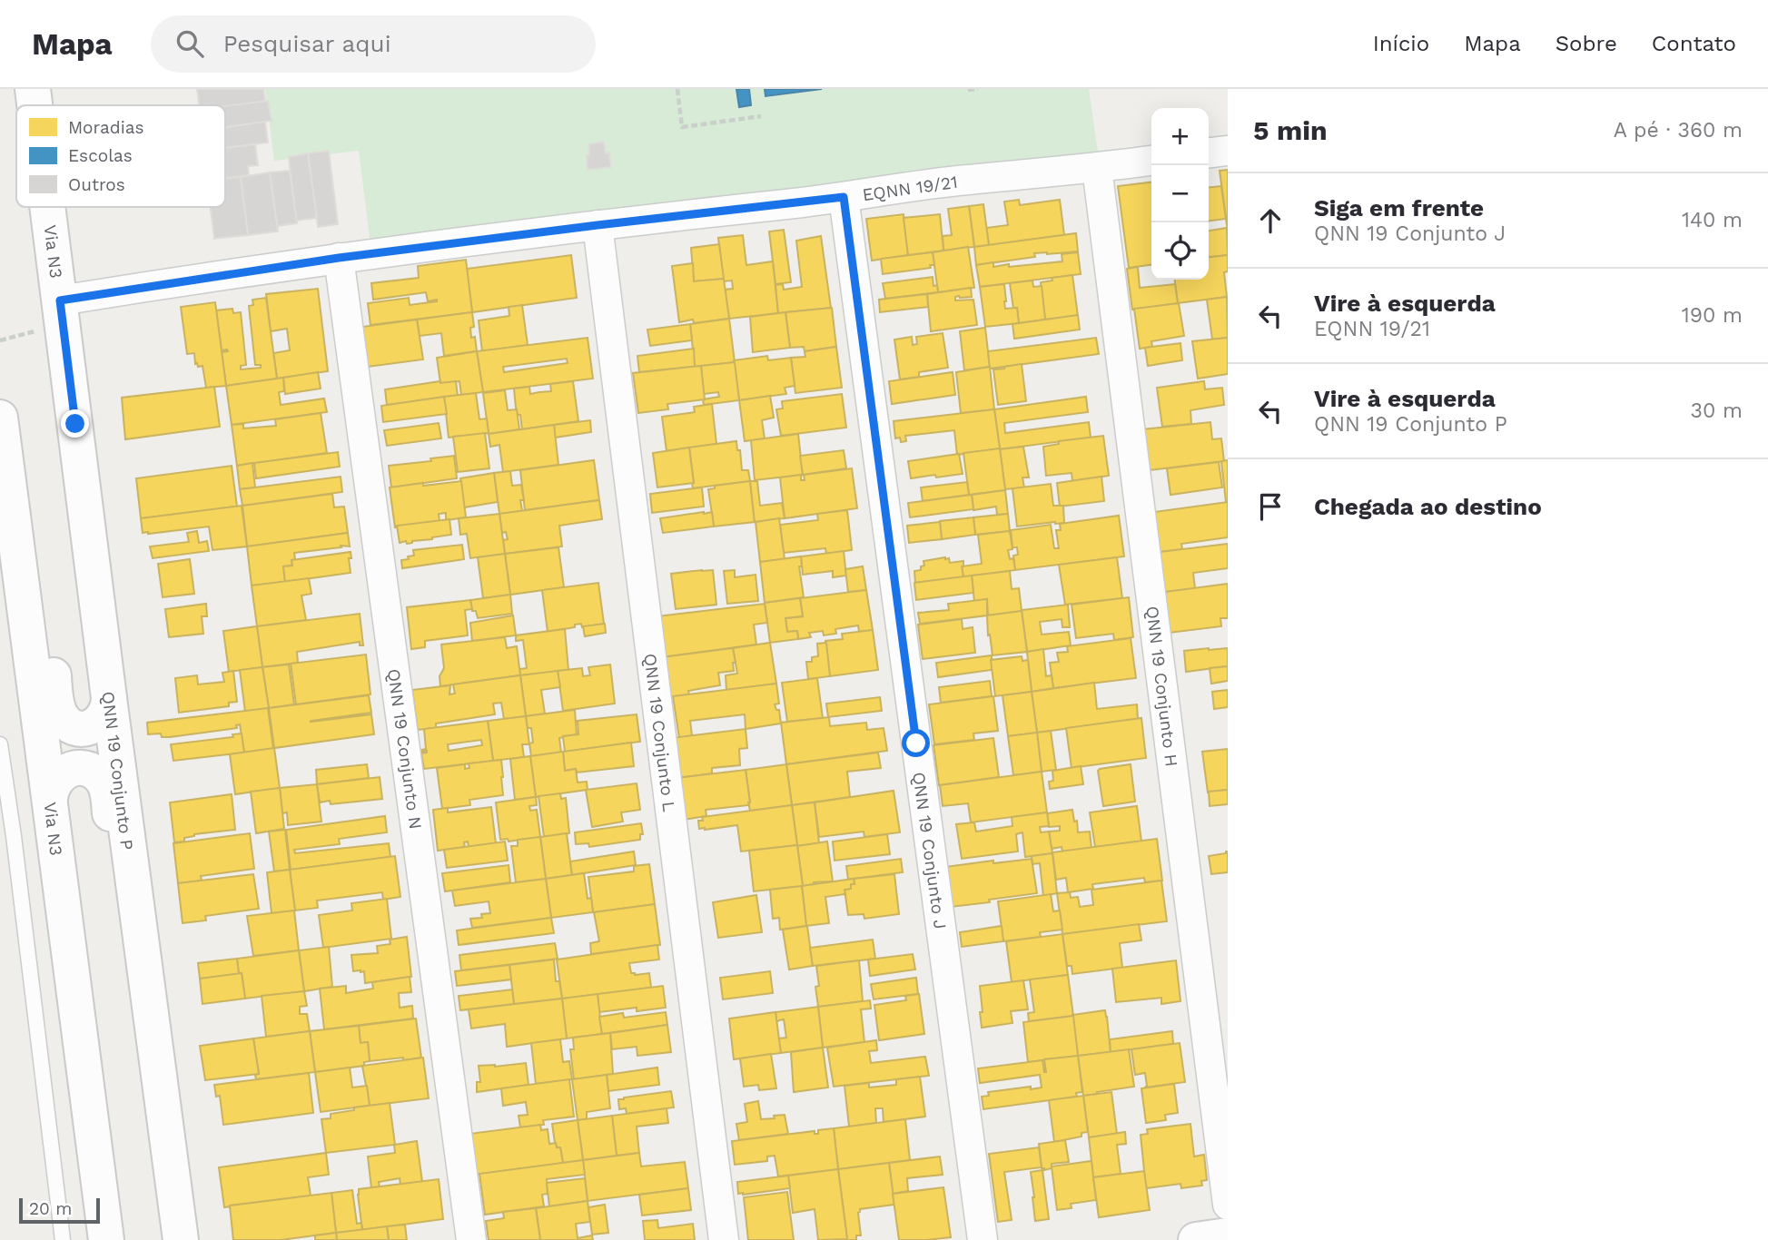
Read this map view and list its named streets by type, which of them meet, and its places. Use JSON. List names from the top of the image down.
{
  "streets": {
    "main road": ["Via N3", "QNN 19 Conjunto P"],
    "street": [
      "EQNN 19/21",
      "QNN 19 Conjunto H",
      "QNN 19 Conjunto L",
      "QNN 19 Conjunto N",
      "QNN 19 Conjunto J"
    ]
  },
  "crossings": [
    ["EQNN 19/21", "Via N3"],
    ["EQNN 19/21", "QNN 19 Conjunto H"],
    ["EQNN 19/21", "QNN 19 Conjunto L"],
    ["EQNN 19/21", "QNN 19 Conjunto N"],
    ["EQNN 19/21", "QNN 19 Conjunto P"],
    ["EQNN 19/21", "QNN 19 Conjunto J"],
    ["Via N3", "QNN 19 Conjunto P"]
  ],
  "legend": ["Moradias", "Escolas", "Outros"],
  "scale_bar": "20 m",
  "page": {
    "header": "Mapa",
    "search": "Pesquisar aqui",
    "nav": [
      "Início",
      "Mapa",
      "Sobre",
      "Contato"
    ],
    "heading": ["5 min", "A pé · 360 m"],
    "map_buttons": ["+", "−"],
    "list": [
      ["Siga em frente", "QNN 19 Conjunto J", "140 m"],
      ["Vire à esquerda", "EQNN 19/21", "190 m"],
      ["Vire à esquerda", "QNN 19 Conjunto P", "30 m"],
      "Chegada ao destino"
    ],
    "scale": "20 m"
  }
}
